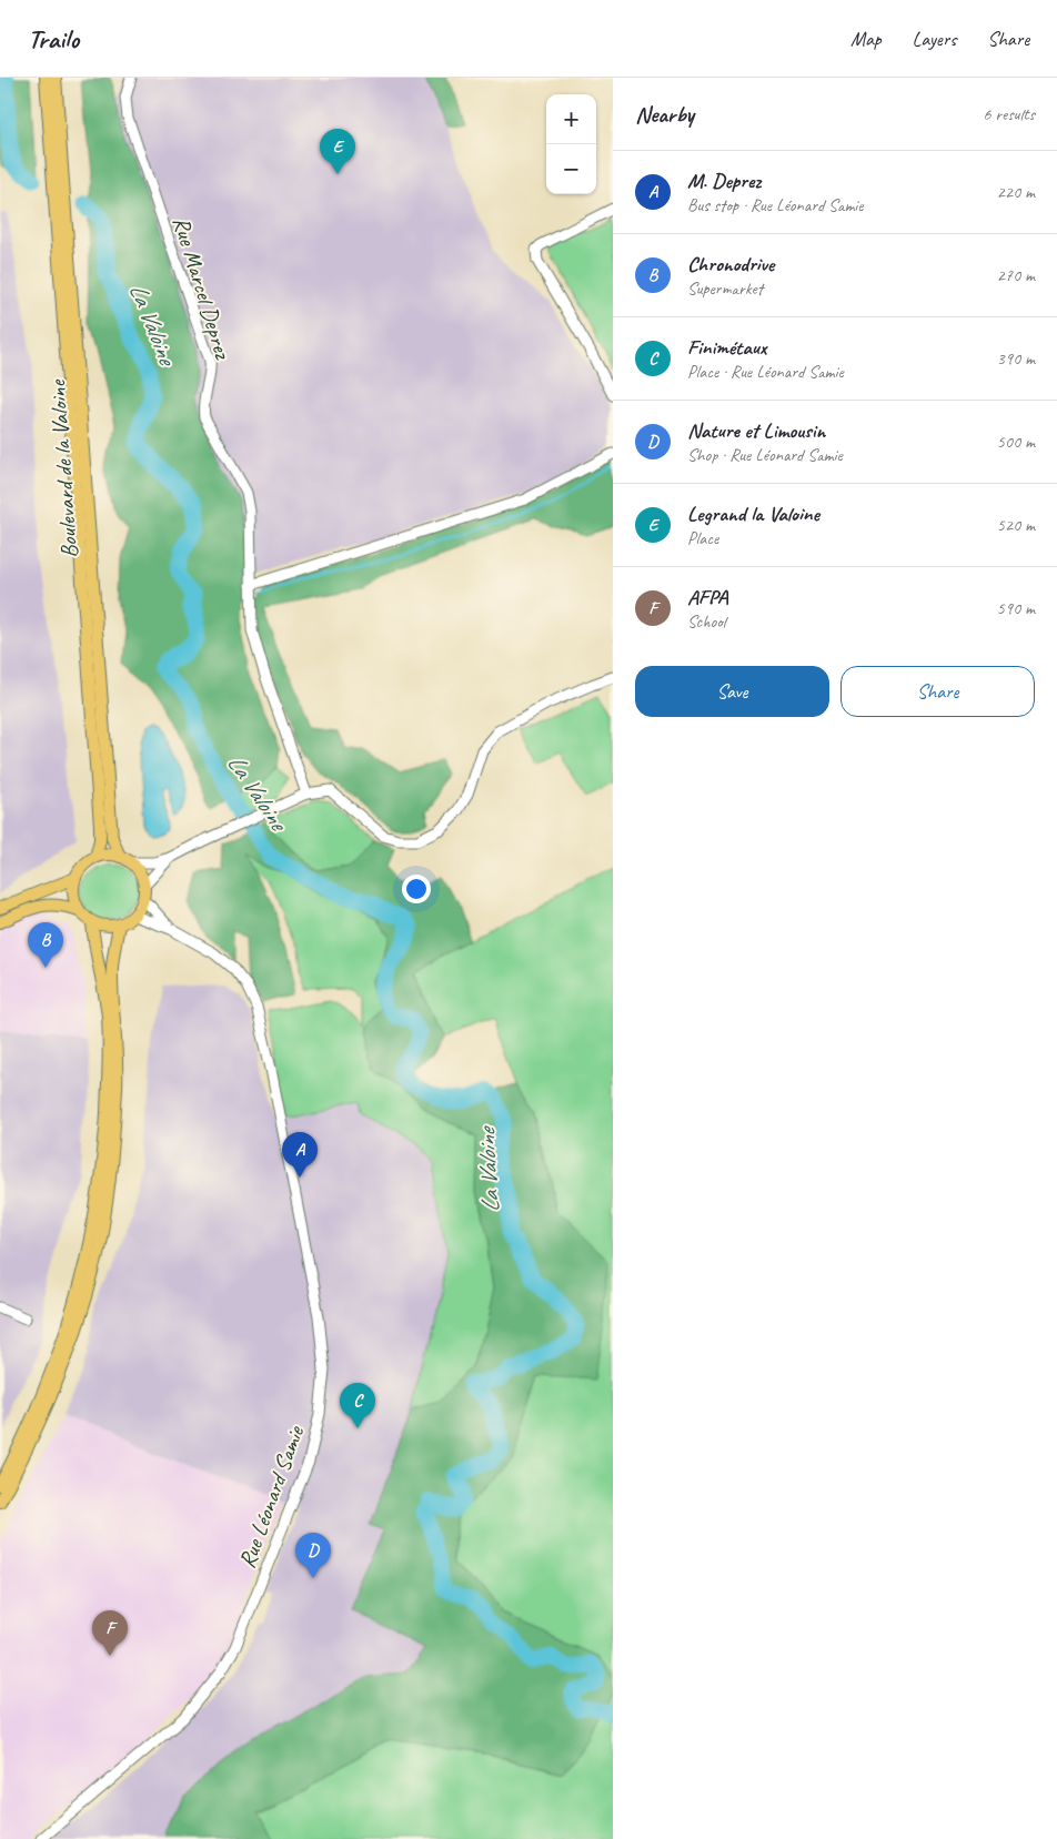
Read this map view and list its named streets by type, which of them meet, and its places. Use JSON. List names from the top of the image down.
{
  "streets": {
    "main road": ["Boulevard de la Valoine"],
    "street": ["Rue Marcel Deprez", "Rue Léonard Samie"]
  },
  "water": ["La Valoine"],
  "page": {
    "header": "Trailo",
    "nav": ["Map", "Layers", "Share"],
    "heading": ["Nearby", "6 results"],
    "map_buttons": ["+", "−"],
    "pins": [
      "E",
      "B",
      "A",
      "C",
      "D",
      "F"
    ],
    "list": [
      {
        "mark": "A",
        "name": "M. Deprez",
        "note": "Bus stop · Rue Léonard Samie",
        "value": "220 m"
      },
      {
        "mark": "B",
        "name": "Chronodrive",
        "note": "Supermarket",
        "value": "270 m"
      },
      {
        "mark": "C",
        "name": "Finimétaux",
        "note": "Place · Rue Léonard Samie",
        "value": "390 m"
      },
      {
        "mark": "D",
        "name": "Nature et Limousin",
        "note": "Shop · Rue Léonard Samie",
        "value": "500 m"
      },
      {
        "mark": "E",
        "name": "Legrand la Valoine",
        "note": "Place",
        "value": "520 m"
      },
      {
        "mark": "F",
        "name": "AFPA",
        "note": "School",
        "value": "590 m"
      }
    ],
    "buttons": ["Save", "Share"]
  }
}
